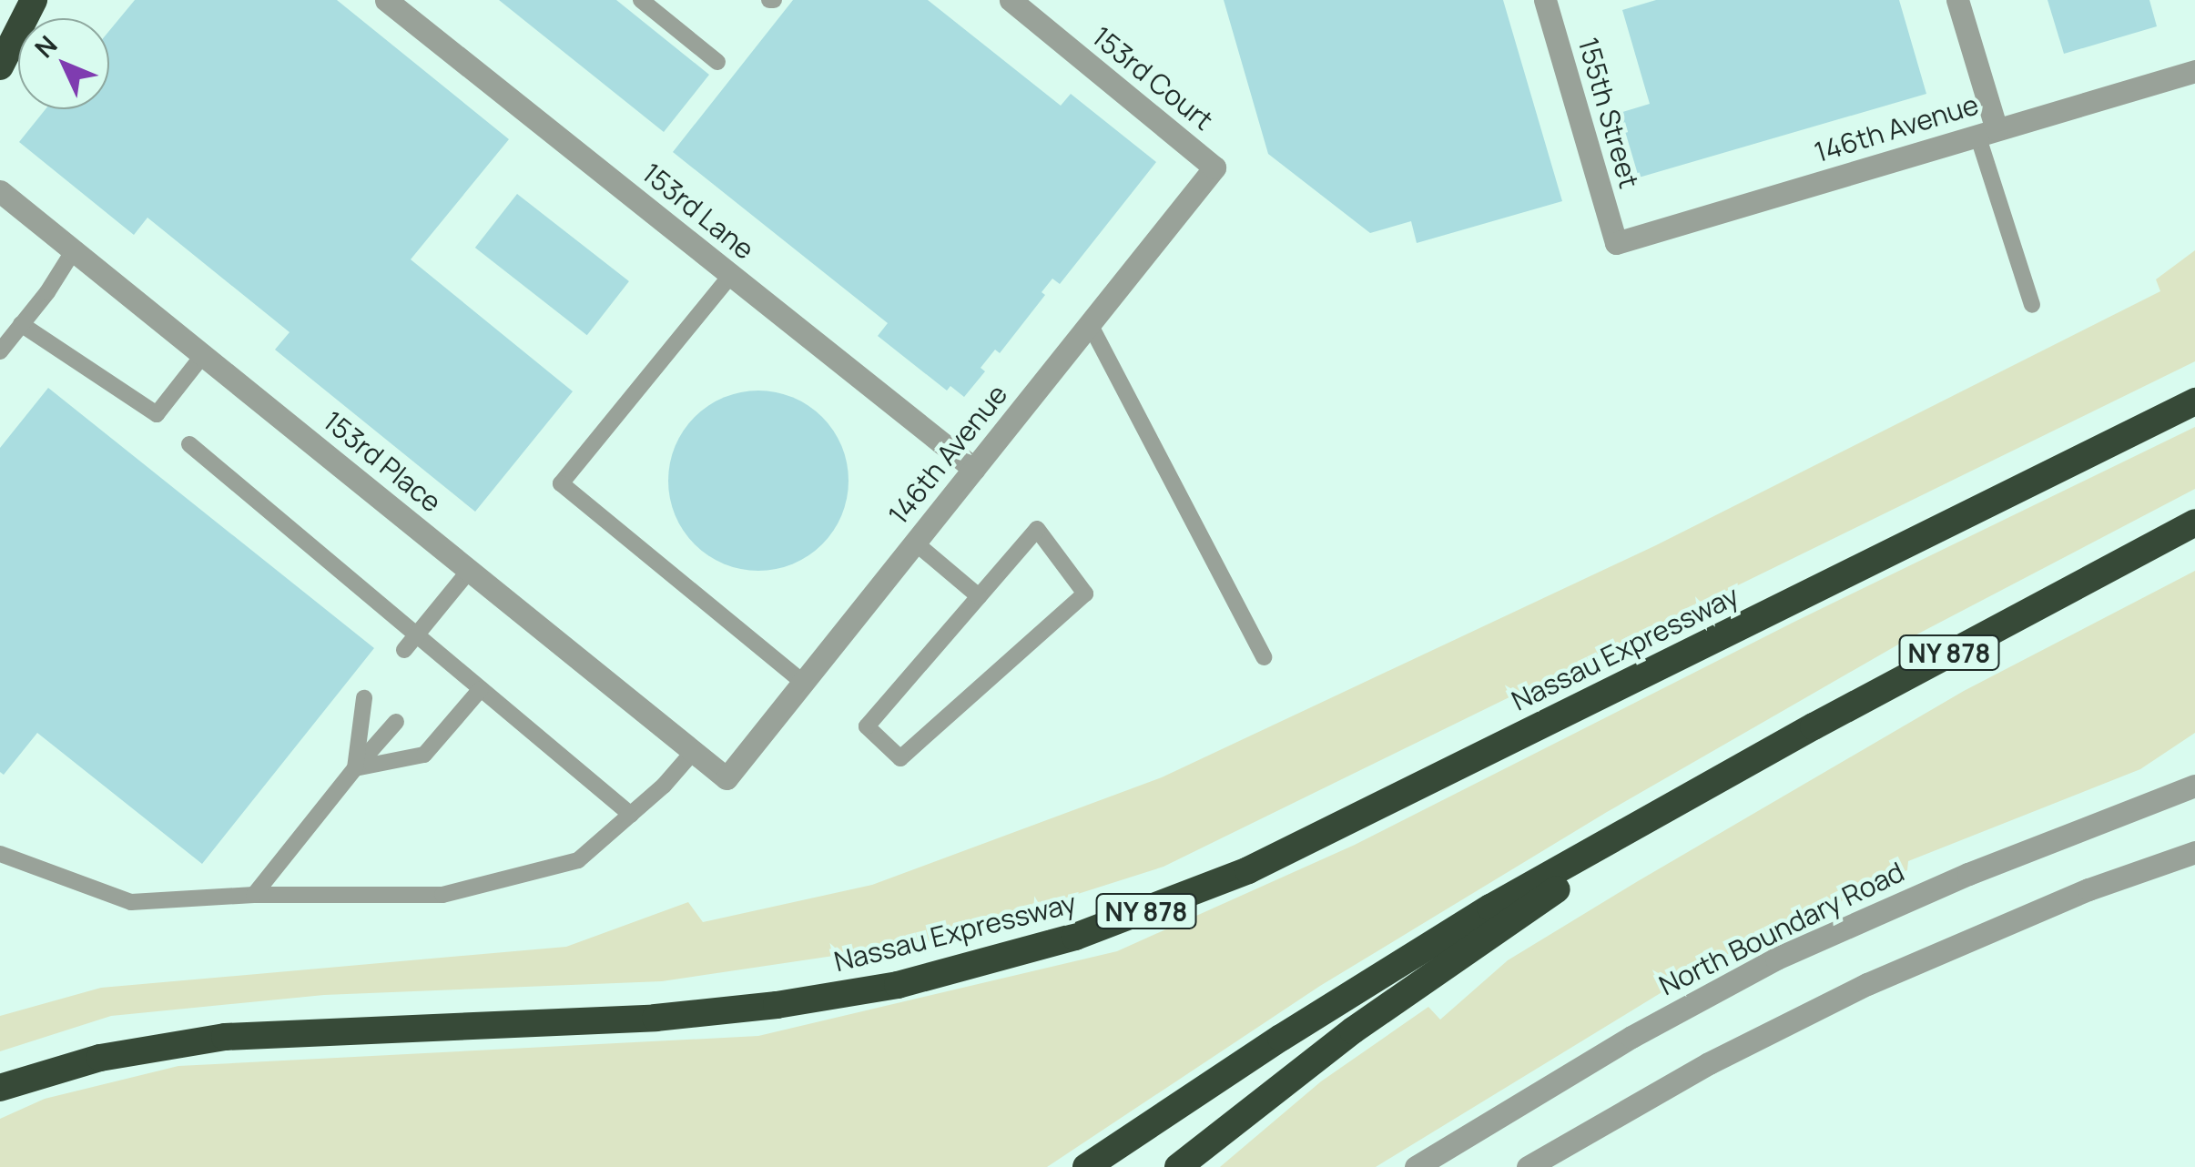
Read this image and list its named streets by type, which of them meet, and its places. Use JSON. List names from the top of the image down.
{
  "streets": {
    "highway": ["Nassau Expressway", "NY 878"],
    "street": [
      "153rd Court",
      "155th Street",
      "146th Avenue",
      "153rd Lane",
      "153rd Place",
      "North Boundary Road"
    ]
  },
  "crossings": [
    ["153rd Court", "146th Avenue"],
    ["155th Street", "146th Avenue"],
    ["146th Avenue", "153rd Lane"],
    ["146th Avenue", "153rd Place"]
  ],
  "north": "top left"
}
